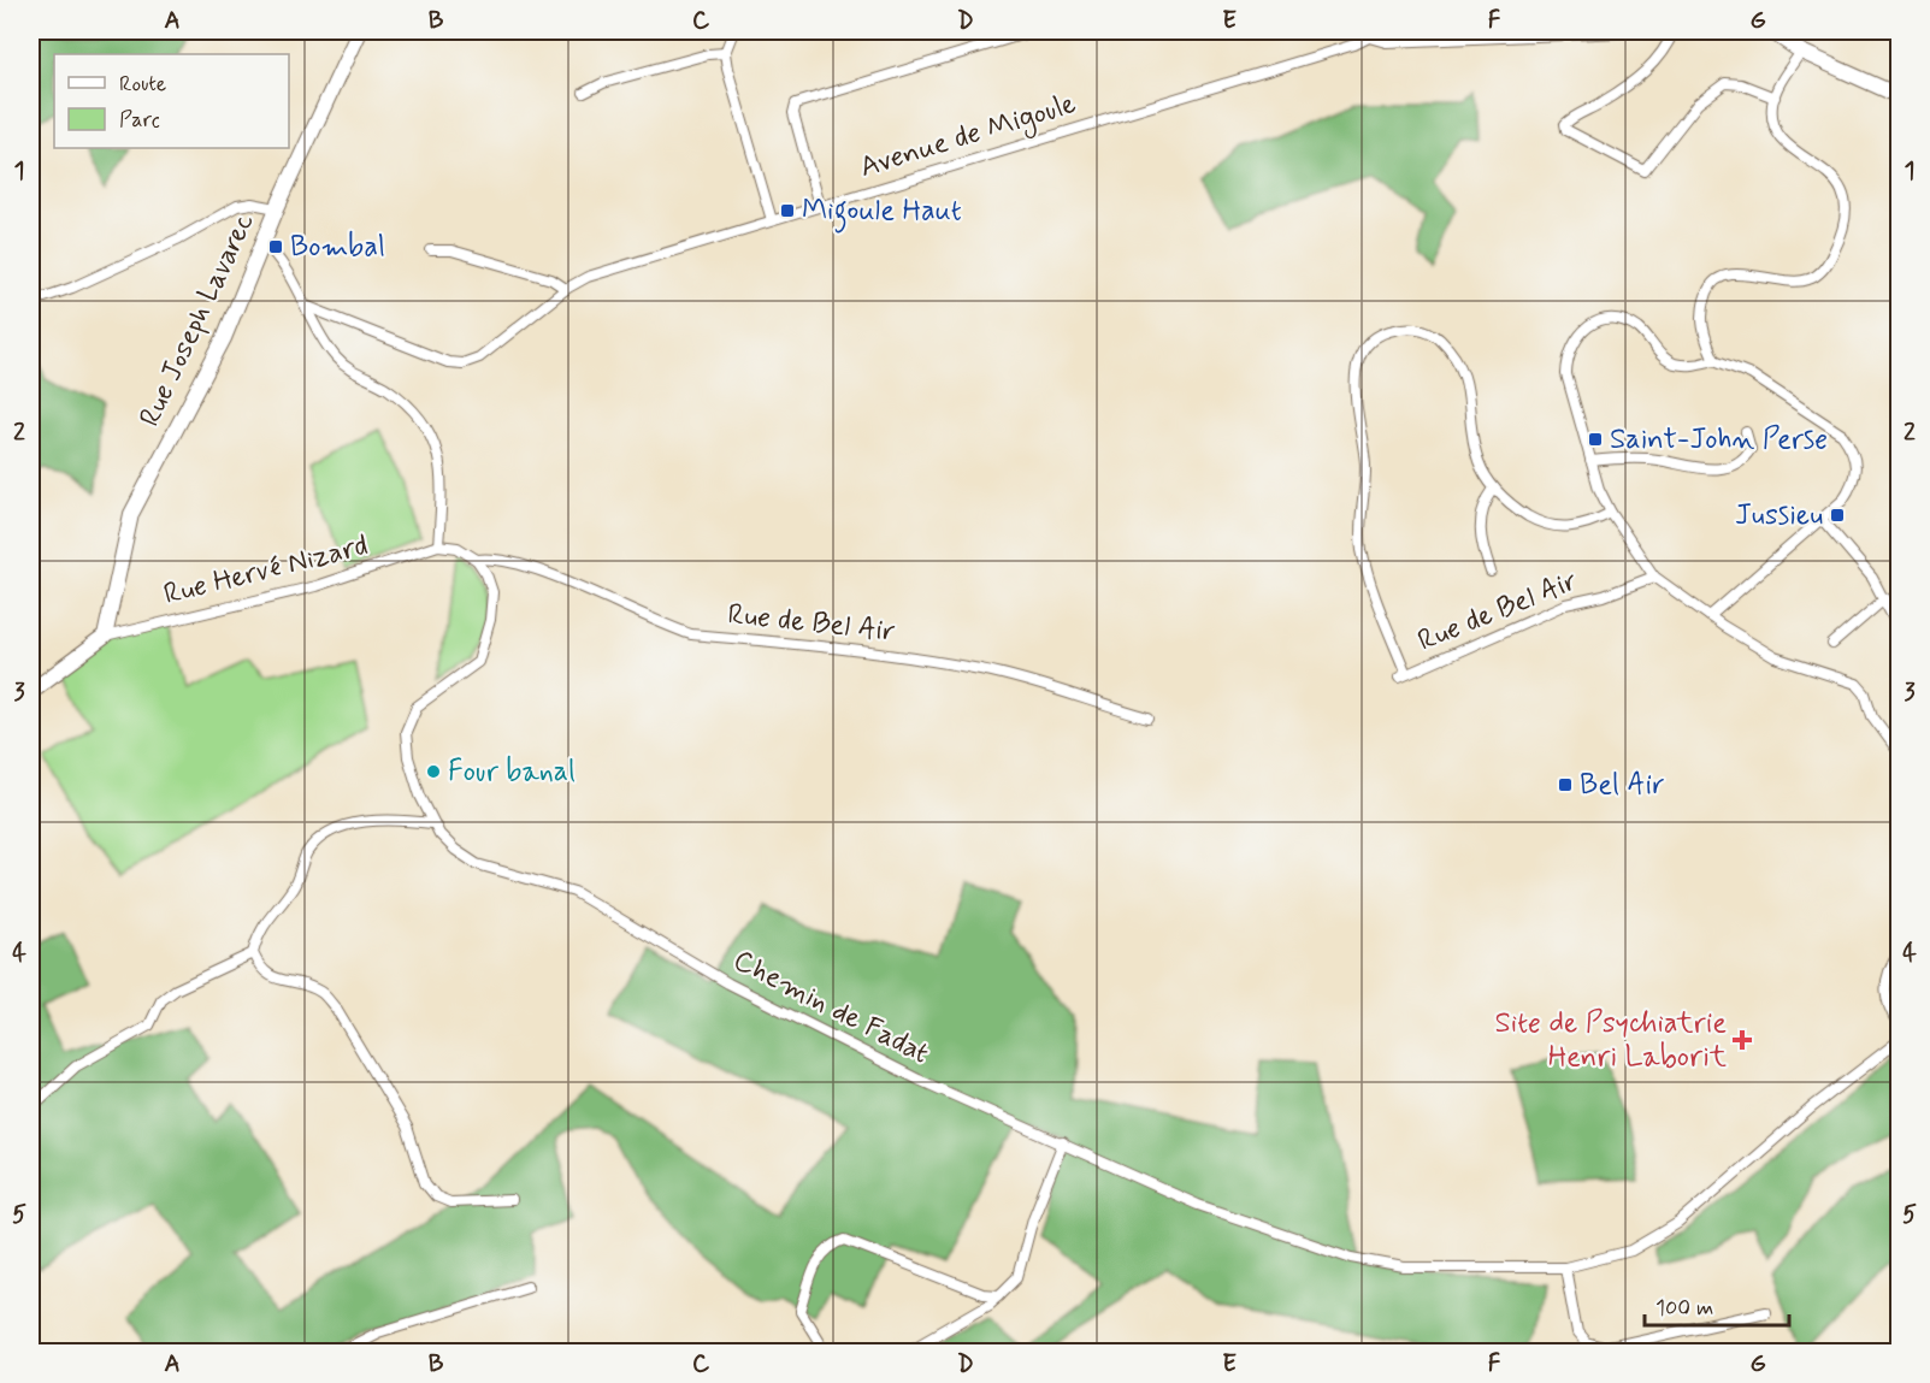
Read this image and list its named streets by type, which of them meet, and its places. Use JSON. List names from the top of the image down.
{
  "streets": {
    "street": [
      "Avenue de Migoule",
      "Rue Joseph Lavarec",
      "Rue Hervé Nizard",
      "Rue de Bel Air",
      "Chemin de Fadat"
    ]
  },
  "crossings": [
    ["Rue Joseph Lavarec", "Rue Hervé Nizard"],
    ["Rue de Bel Air", "Chemin de Fadat"]
  ],
  "places": {
    "transit": [
      "Migoule Haut",
      "Bombal",
      "Saint-John Perse",
      "Jussieu",
      "Bel Air"
    ],
    "other": ["Four banal"],
    "health": ["Site de Psychiatrie Henri Laborit"]
  },
  "legend": ["Route", "Parc"],
  "scale_bar": "100 m",
  "grid": {
    "columns": [
      "A",
      "B",
      "C",
      "D",
      "E",
      "F",
      "G"
    ],
    "rows": [
      "1",
      "2",
      "3",
      "4",
      "5"
    ]
  }
}
